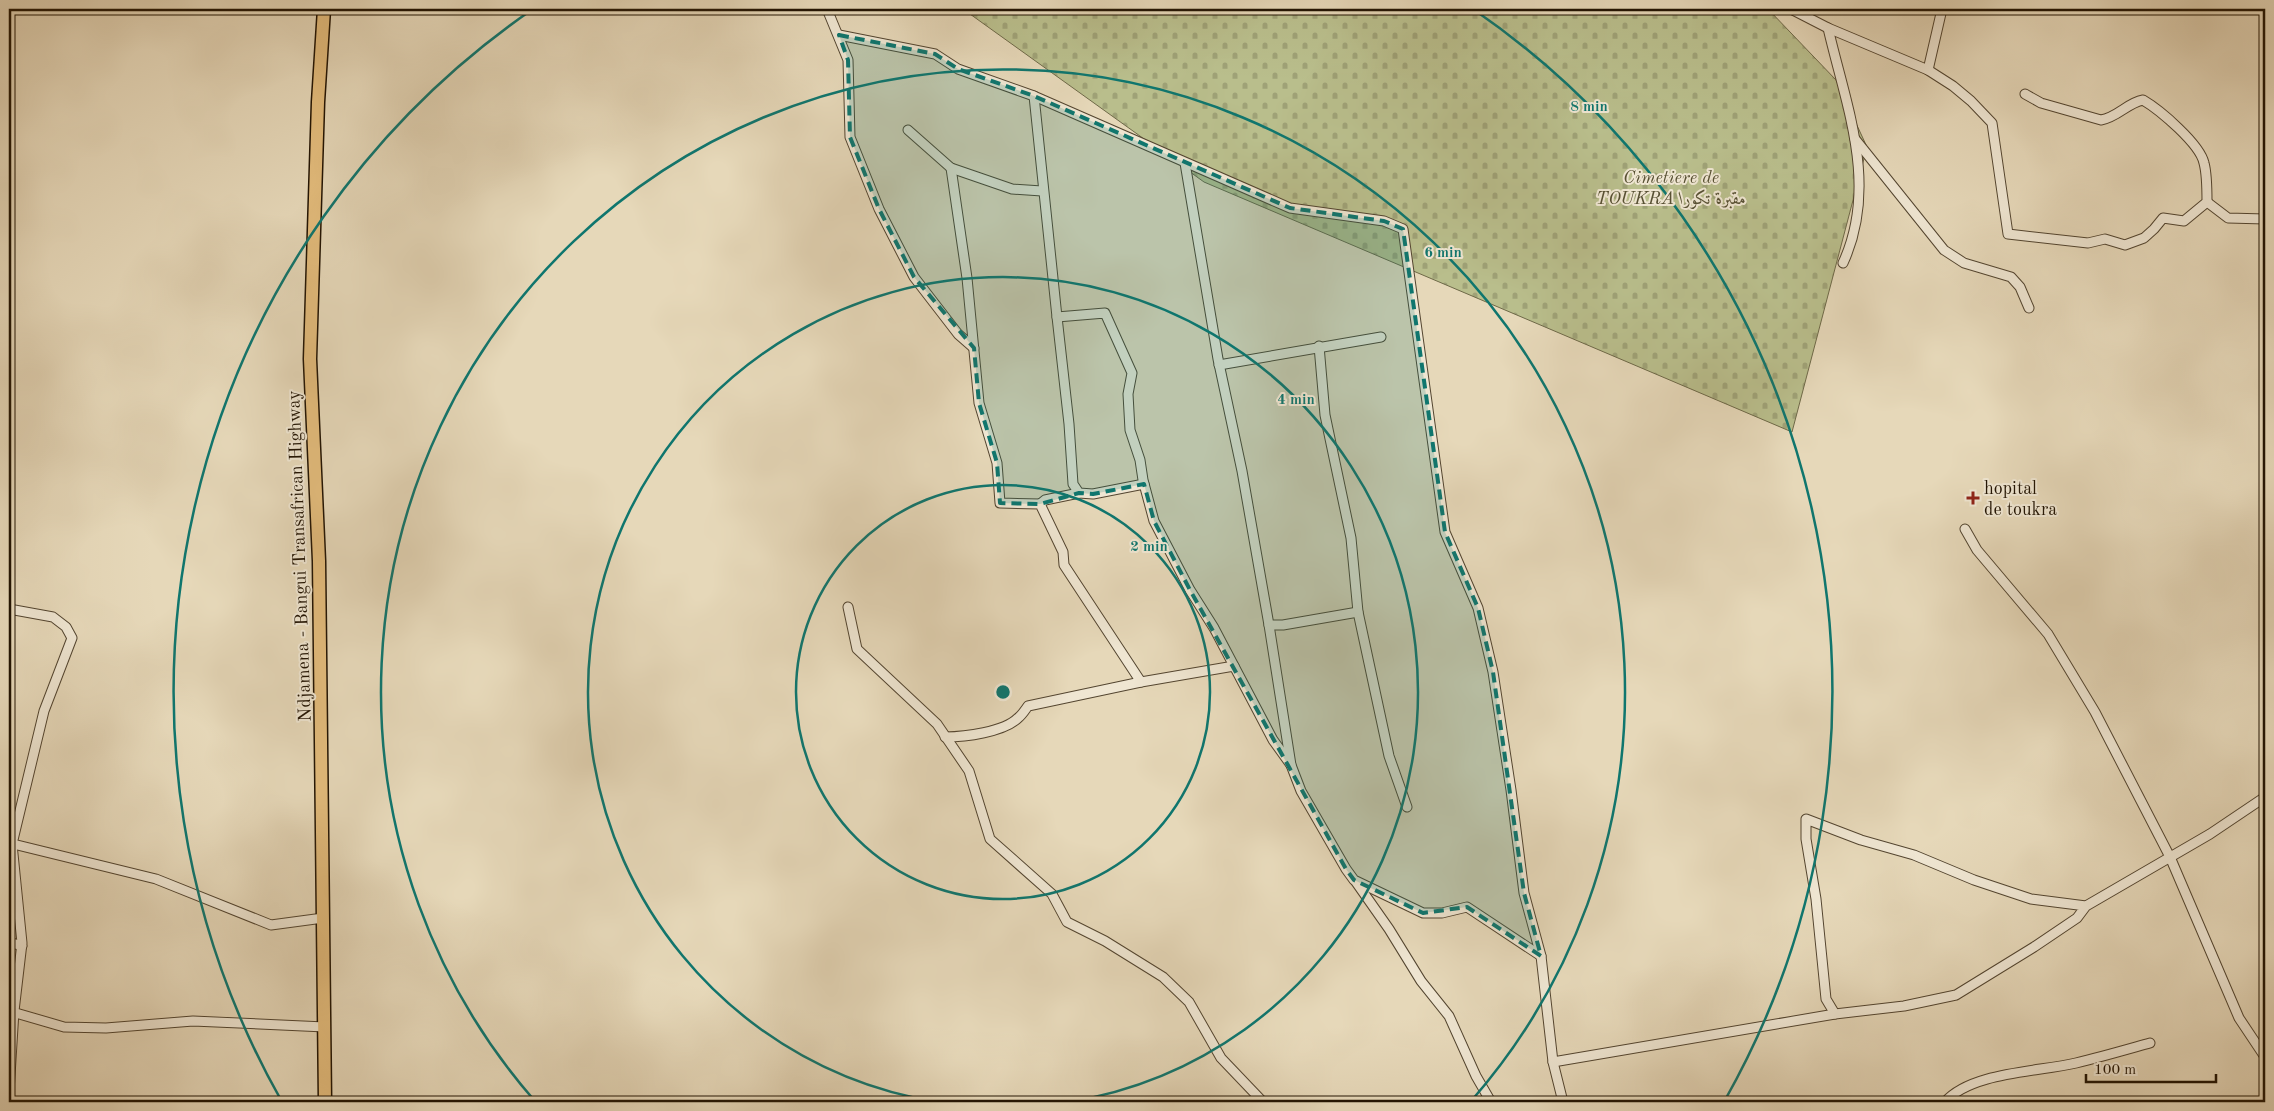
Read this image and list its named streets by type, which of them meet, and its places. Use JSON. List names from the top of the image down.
{
  "streets": {
    "highway": ["Ndjamena - Bangui Transafrican Highway"]
  },
  "parks": ["Cimetiere de TOUKRA مقبرة تكورا"],
  "places": {
    "health": ["hopital de toukra"]
  },
  "scale_bar": "100 m",
  "rings": [
    "8 min",
    "6 min",
    "4 min",
    "2 min"
  ]
}
